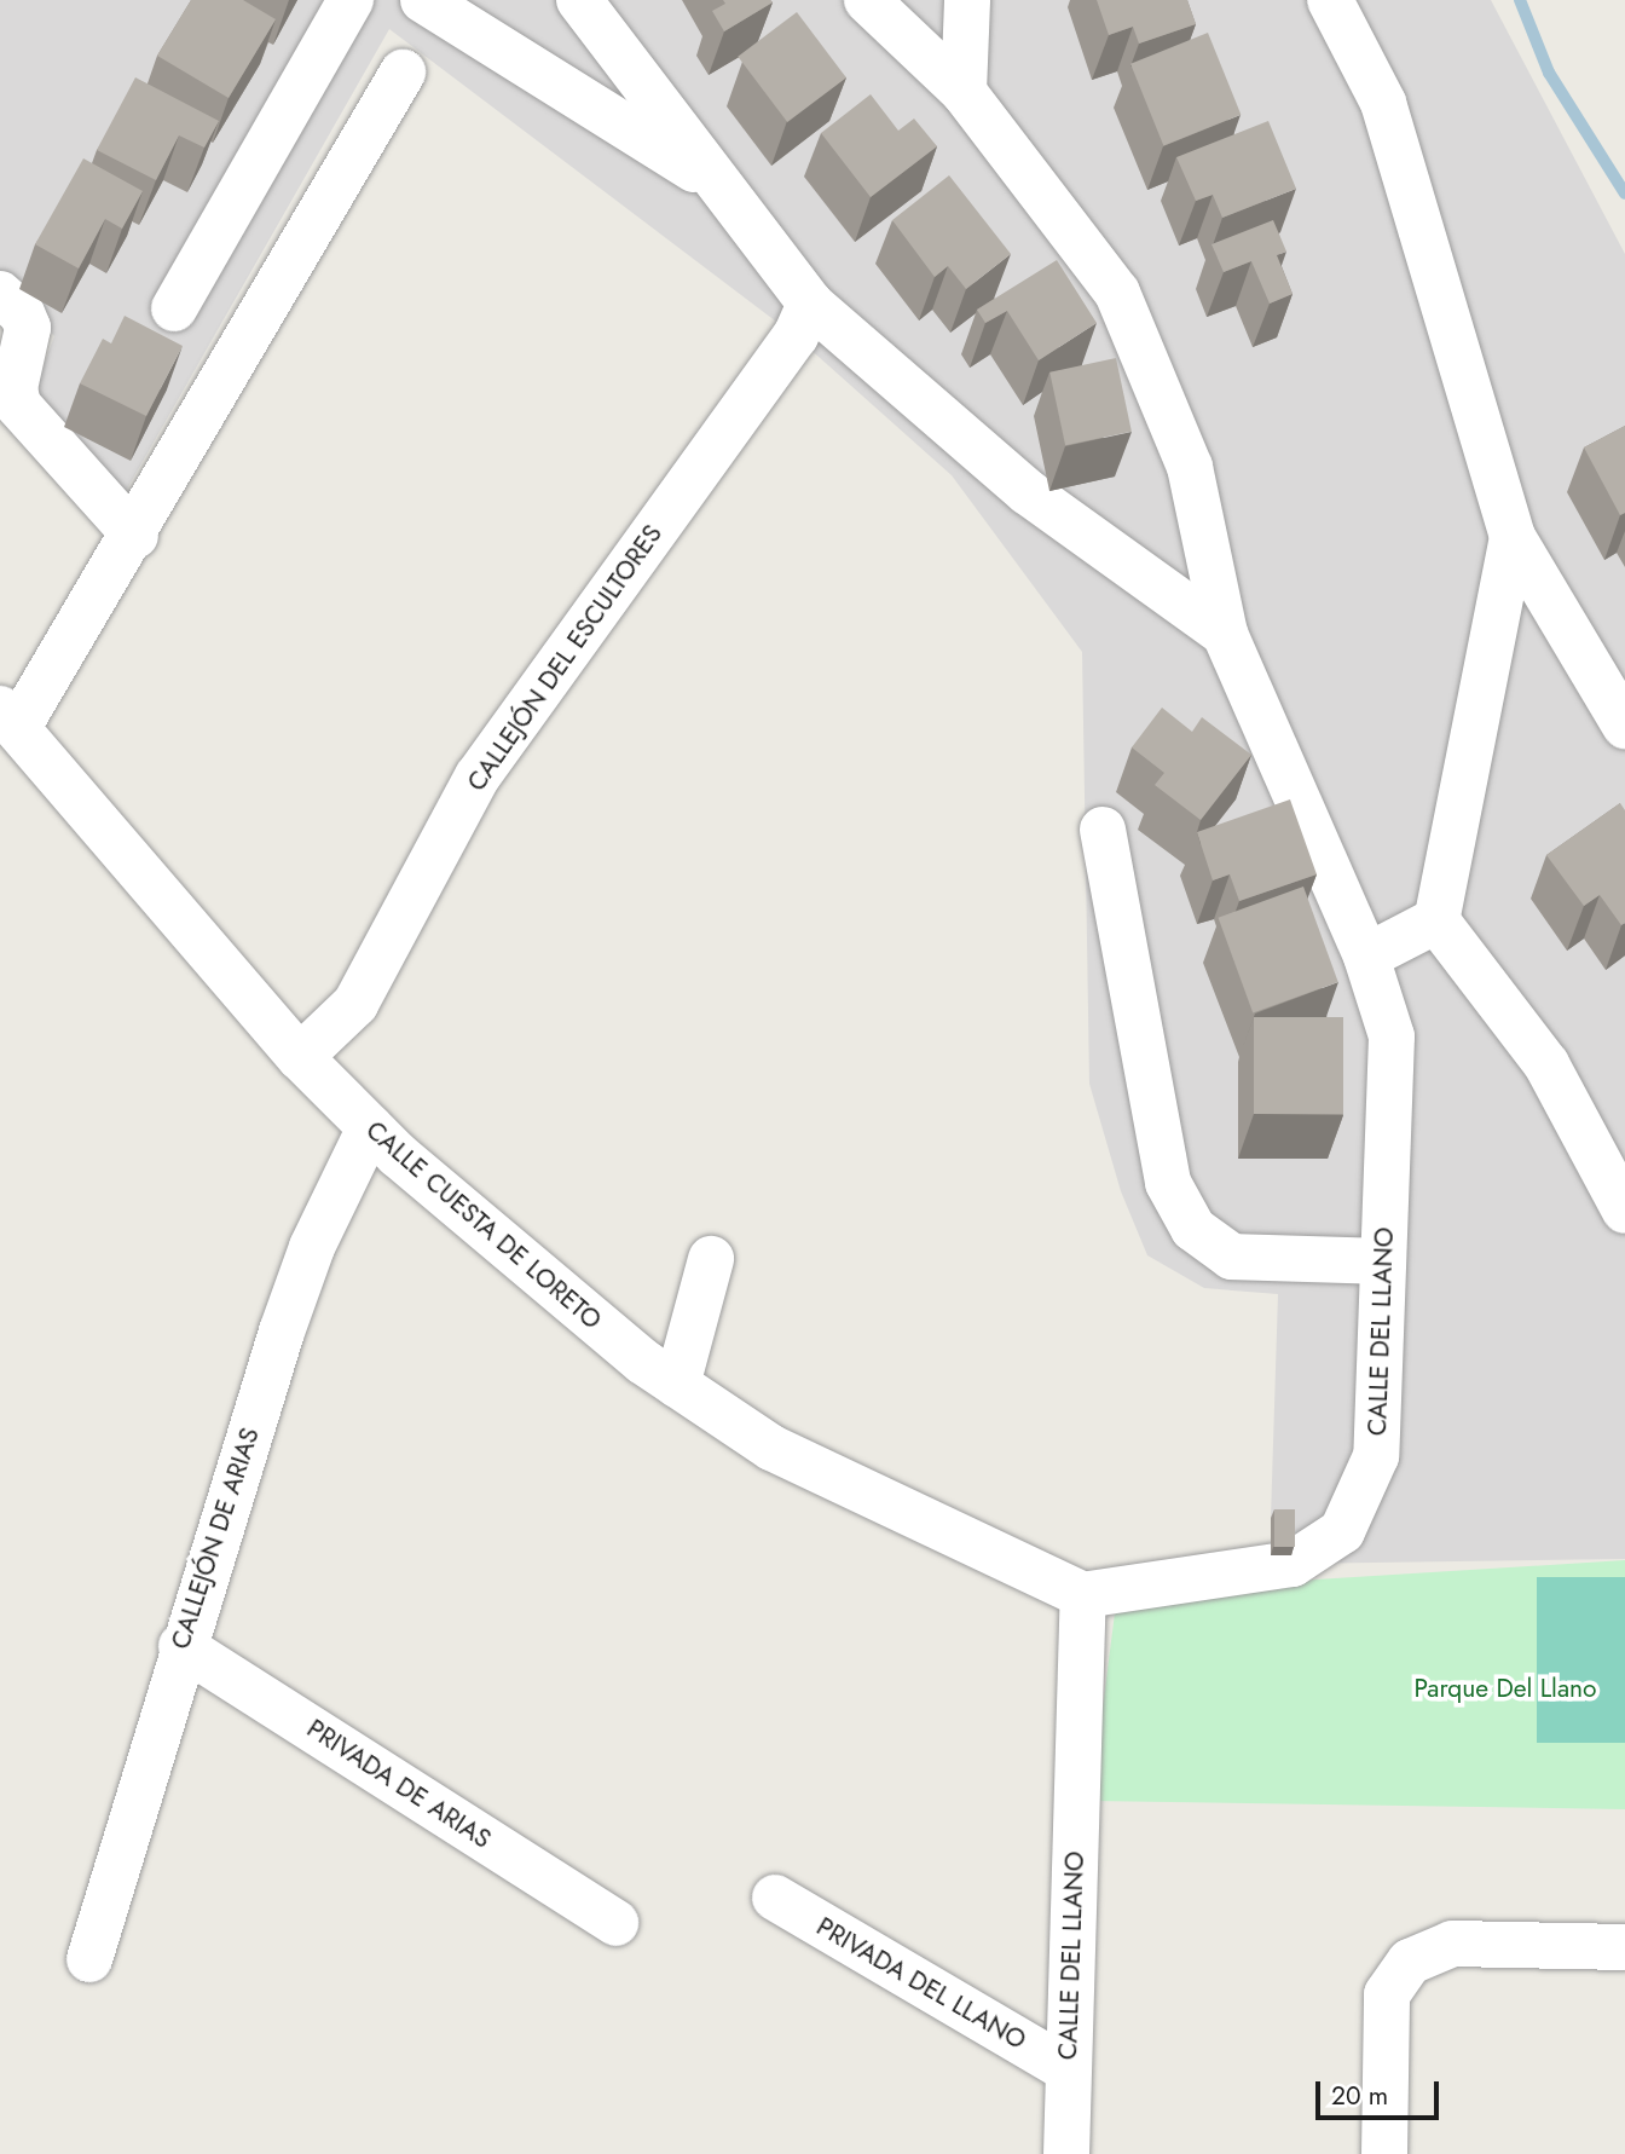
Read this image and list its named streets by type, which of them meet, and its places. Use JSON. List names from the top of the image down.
{
  "streets": {
    "street": [
      "CALLEJÓN DEL ESCULTORES",
      "CALLE CUESTA DE LORETO",
      "CALLE DEL LLANO",
      "CALLEJÓN DE ARIAS",
      "PRIVADA DE ARIAS",
      "PRIVADA DEL LLANO"
    ]
  },
  "crossings": [
    ["CALLEJÓN DEL ESCULTORES", "CALLE CUESTA DE LORETO"],
    ["CALLE CUESTA DE LORETO", "CALLE DEL LLANO"],
    ["CALLE CUESTA DE LORETO", "CALLEJÓN DE ARIAS"],
    ["CALLE DEL LLANO", "PRIVADA DEL LLANO"],
    ["CALLEJÓN DE ARIAS", "PRIVADA DE ARIAS"]
  ],
  "parks": ["Parque Del Llano"],
  "scale_bar": "20 m"
}
